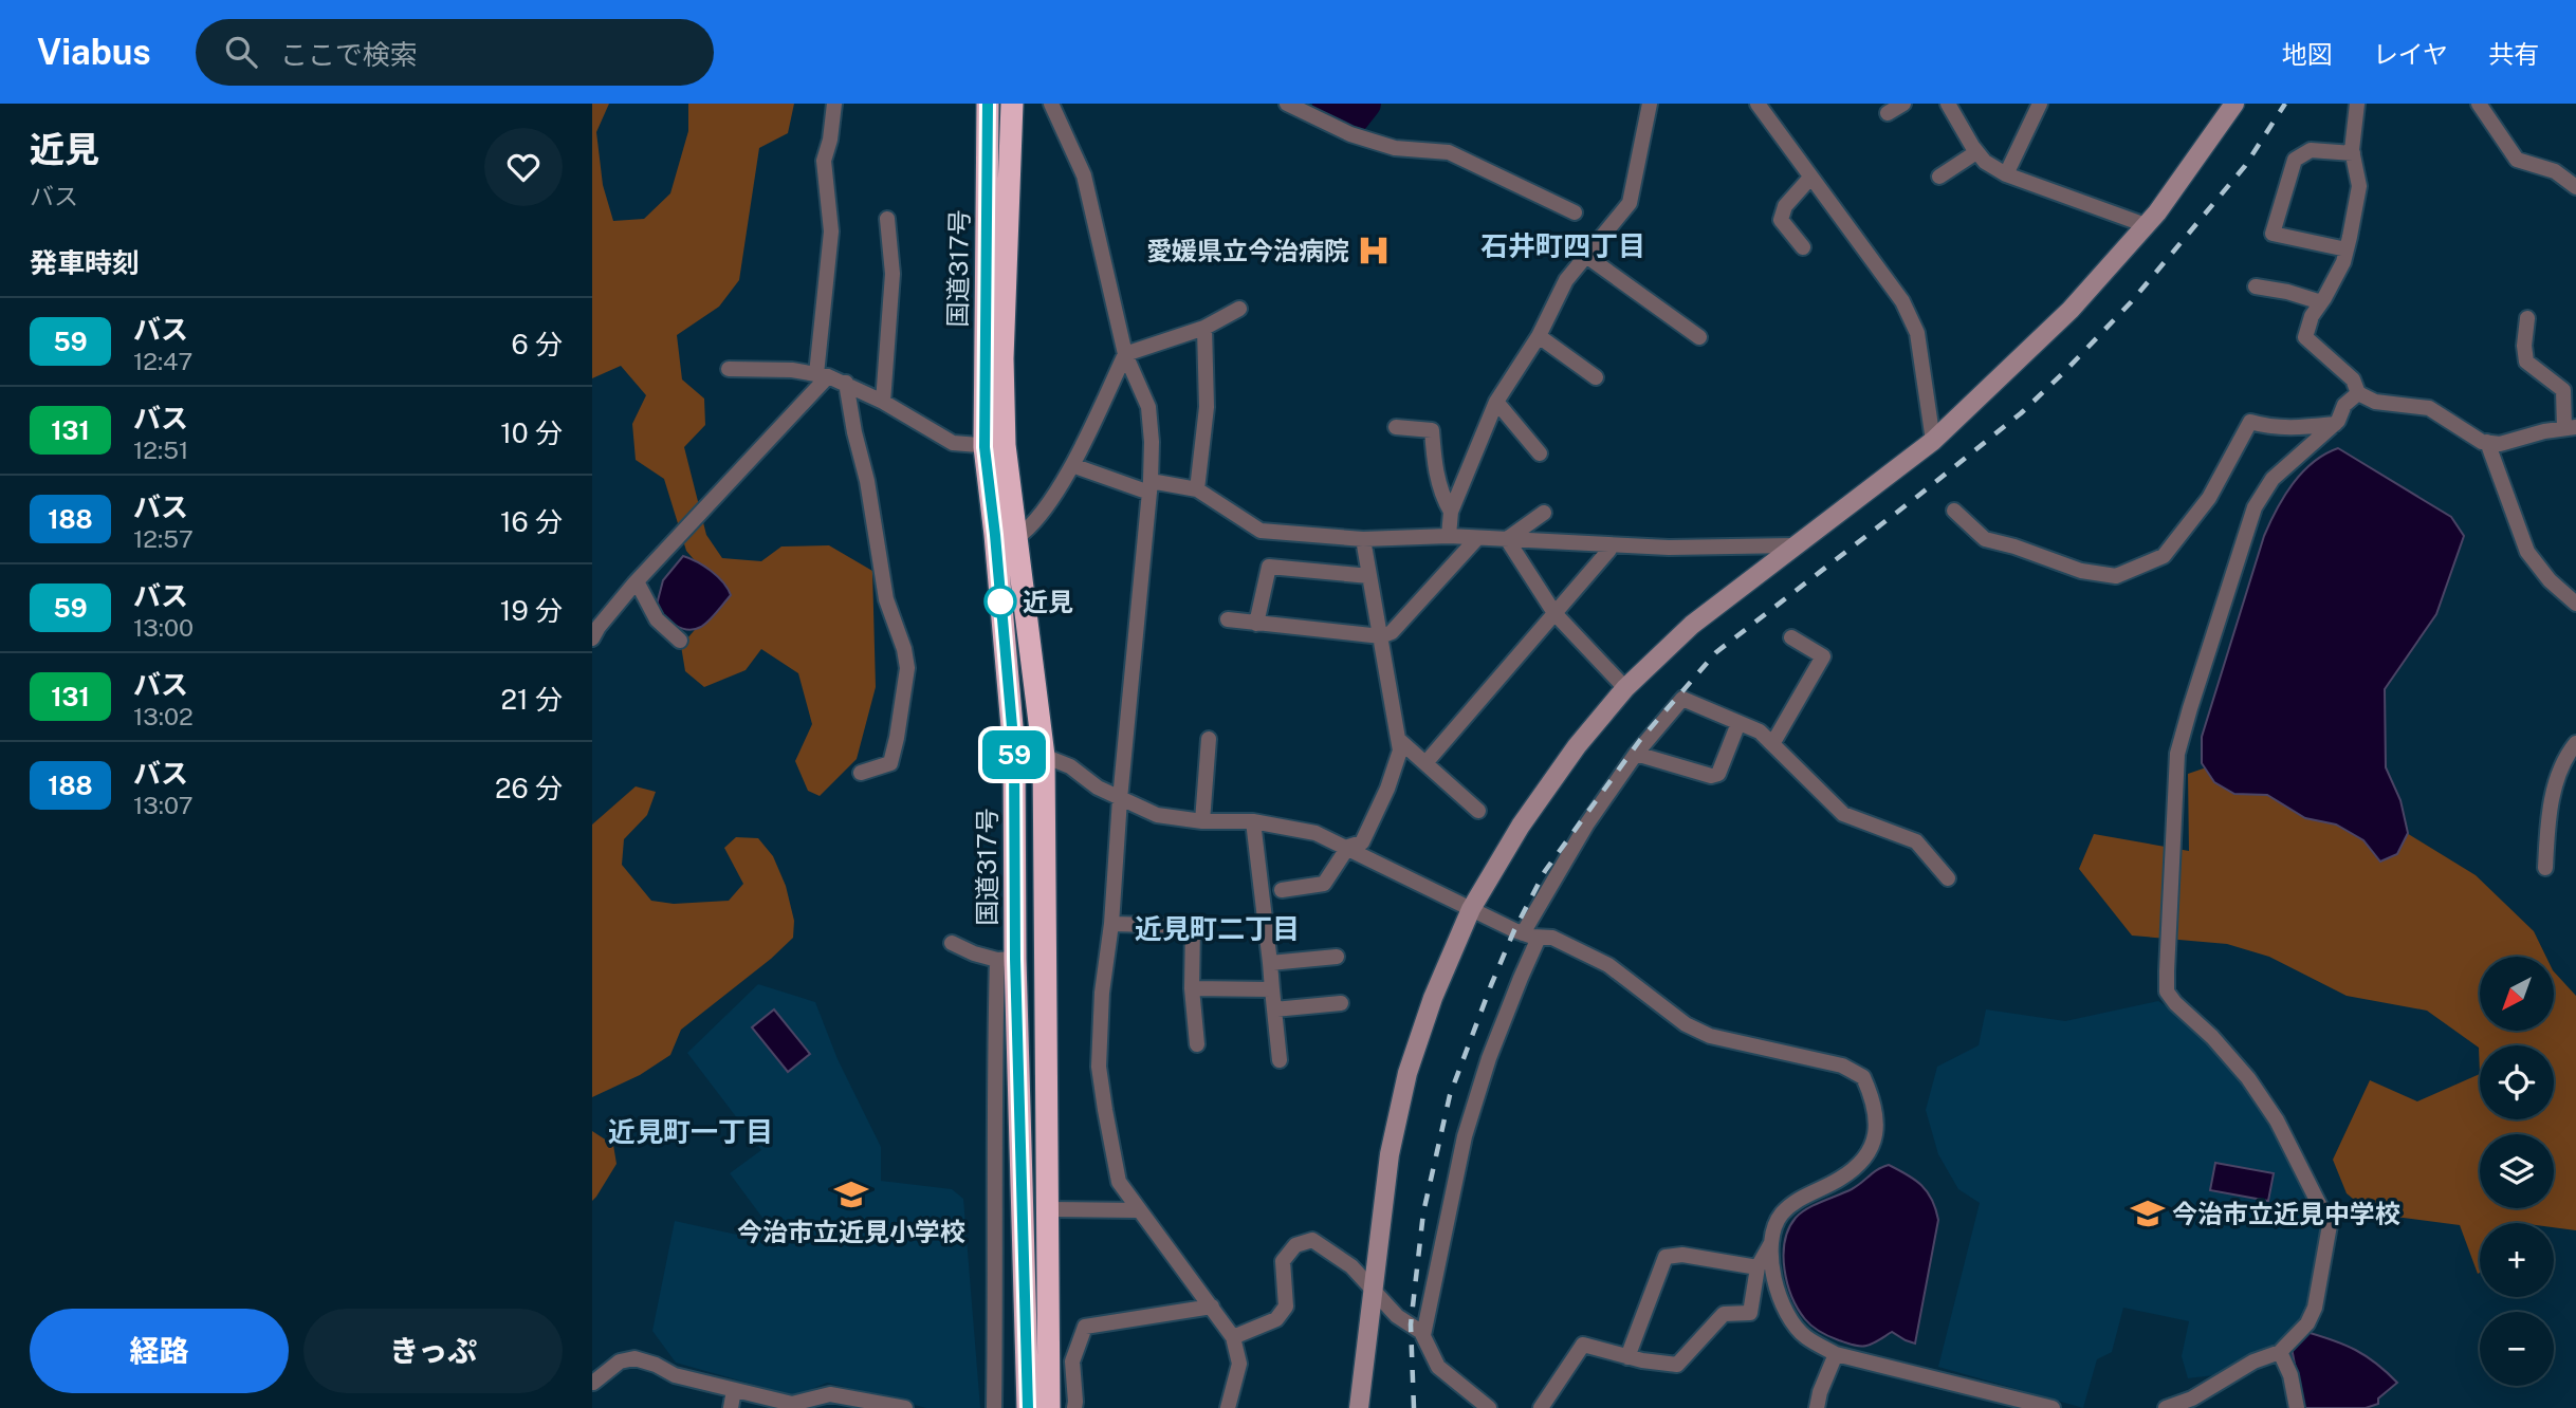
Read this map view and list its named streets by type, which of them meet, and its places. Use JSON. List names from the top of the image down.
{
  "streets": {
    "highway": ["国道317号"]
  },
  "districts": ["石井町四丁目", "近見町二丁目", "近見町一丁目"],
  "places": {
    "hospital": ["愛媛県立今治病院"],
    "other": ["近見"],
    "school or university": ["今治市立近見小学校", "今治市立近見中学校"]
  },
  "lines": ["bus line 59"],
  "north": "bottom left",
  "page": {
    "header": "Viabus",
    "search": "ここで検索",
    "nav": ["地図", "レイヤ", "共有"],
    "heading": [
      ["近見", "バス"],
      "発車時刻"
    ],
    "on_map": "59",
    "list": [
      {
        "mark": "59",
        "name": "バス",
        "note": "12:47",
        "value": "6 分"
      },
      {
        "mark": "131",
        "name": "バス",
        "note": "12:51",
        "value": "10 分"
      },
      {
        "mark": "188",
        "name": "バス",
        "note": "12:57",
        "value": "16 分"
      },
      {
        "mark": "59",
        "name": "バス",
        "note": "13:00",
        "value": "19 分"
      },
      {
        "mark": "131",
        "name": "バス",
        "note": "13:02",
        "value": "21 分"
      },
      {
        "mark": "188",
        "name": "バス",
        "note": "13:07",
        "value": "26 分"
      }
    ],
    "map_buttons": ["+", "−"],
    "buttons": ["経路", "きっぷ"]
  }
}
